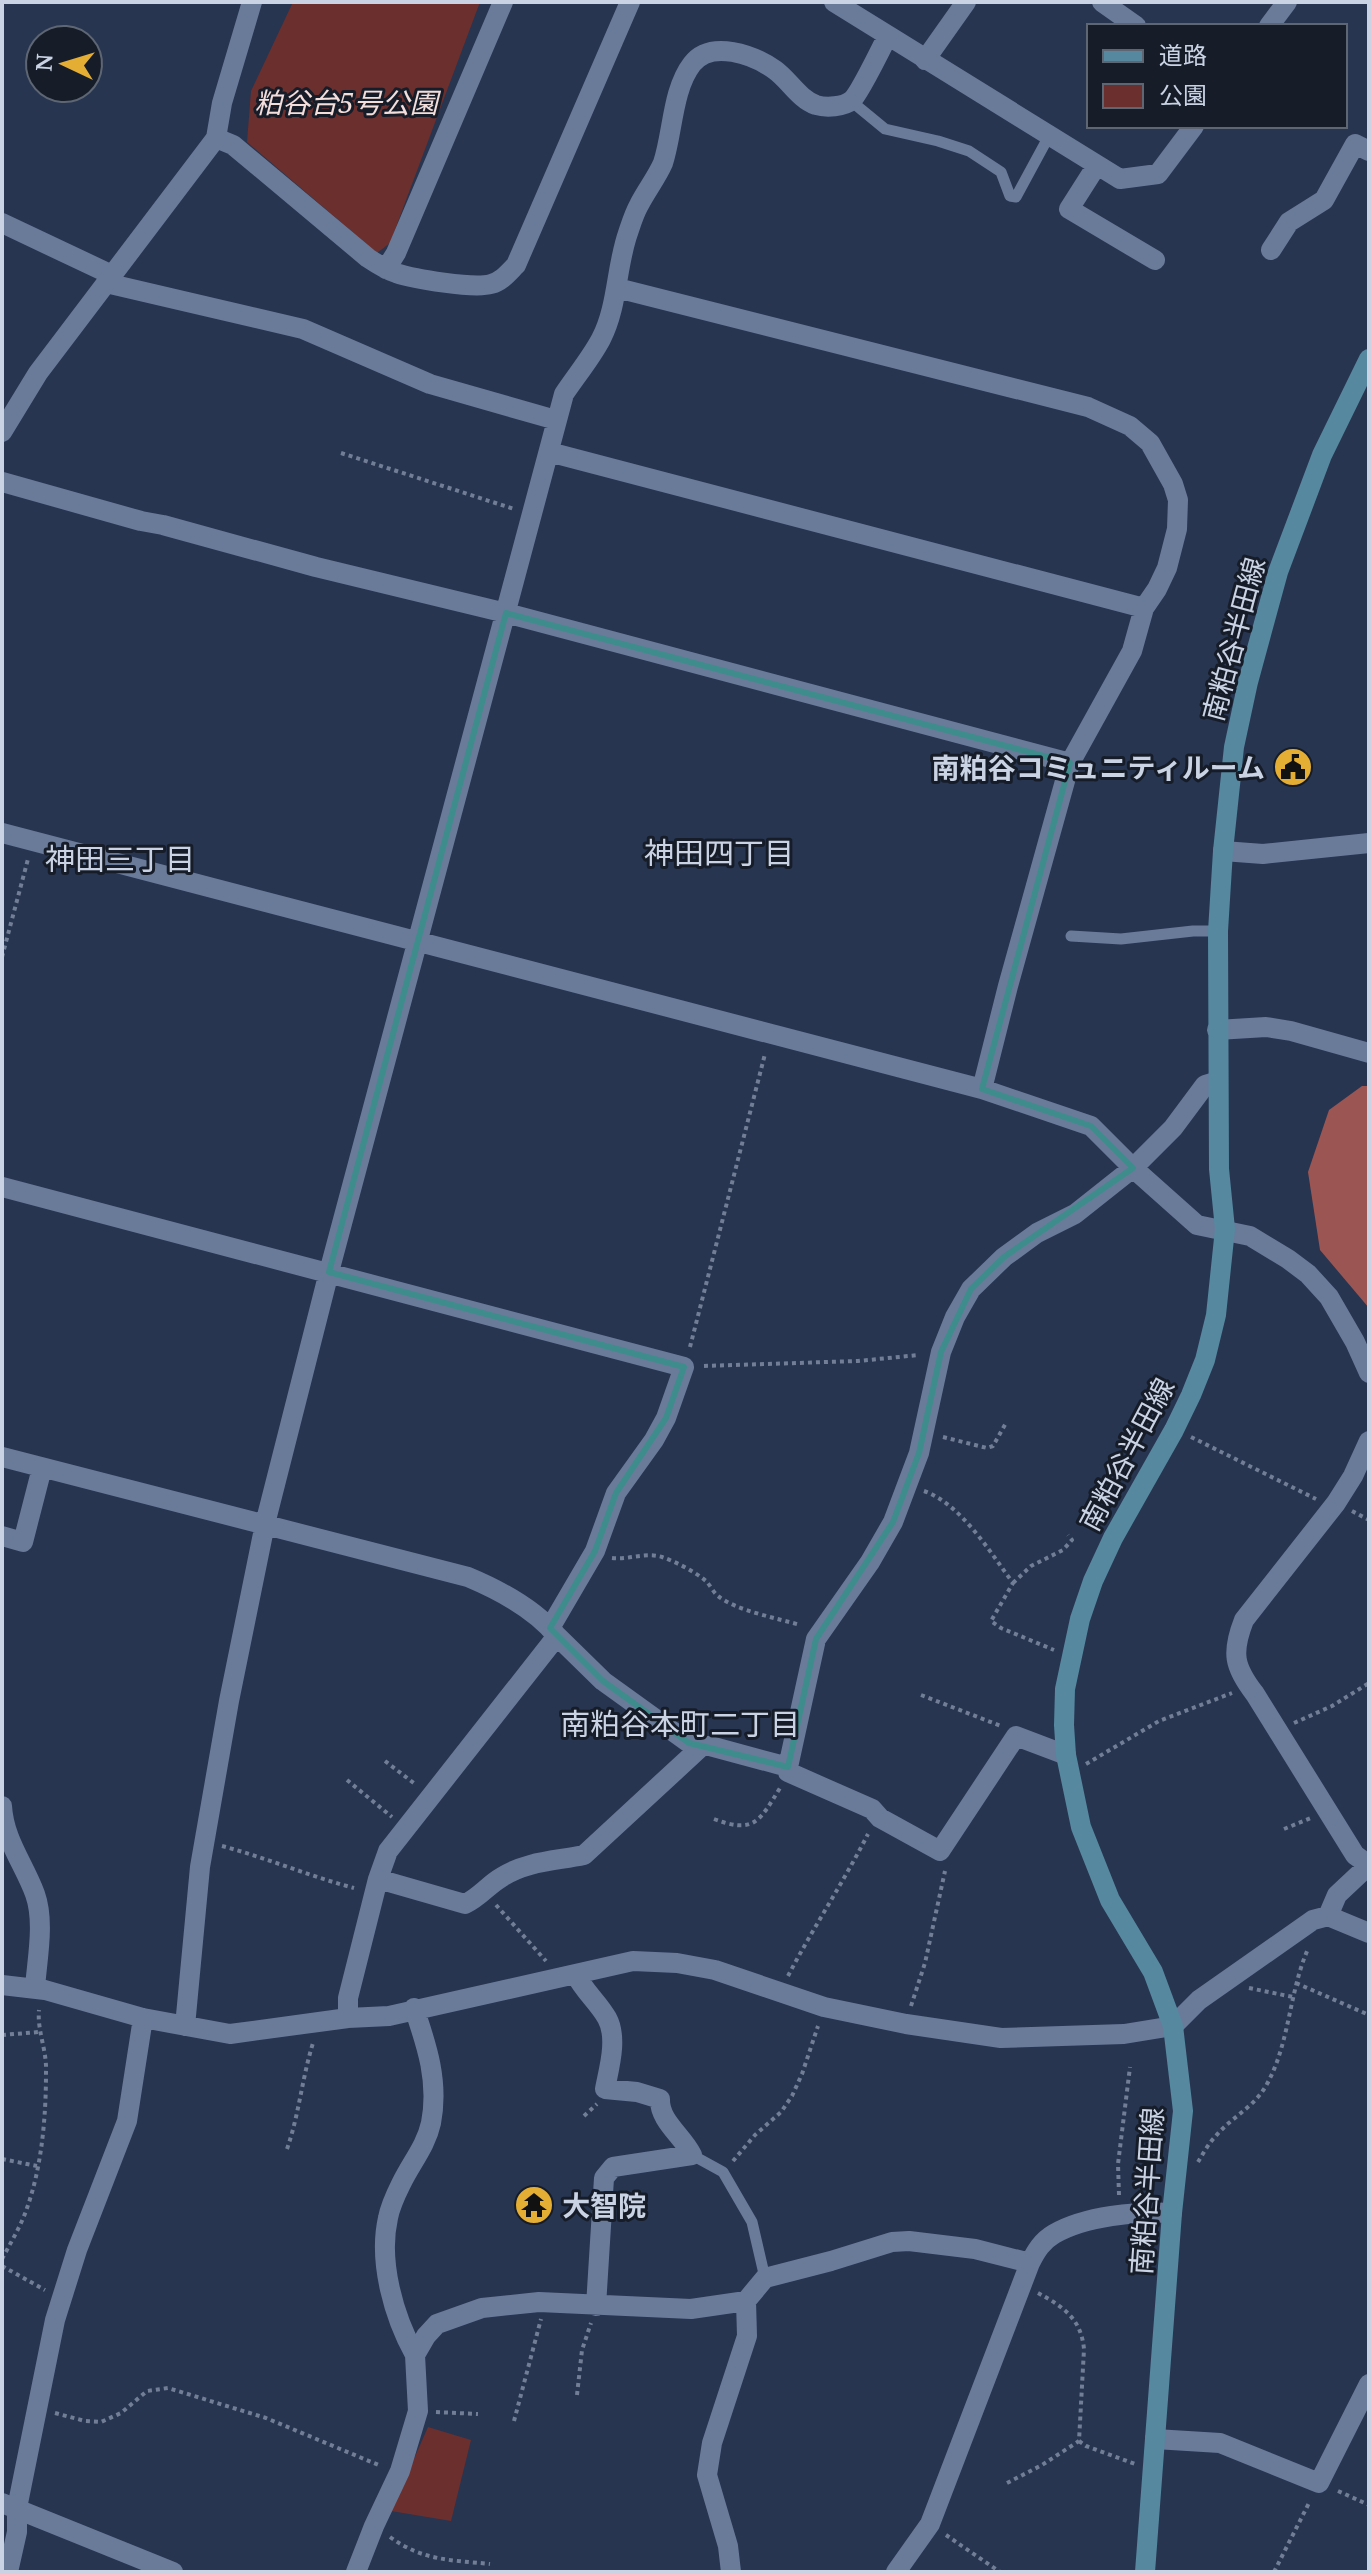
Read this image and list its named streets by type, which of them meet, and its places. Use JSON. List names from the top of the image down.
{
  "streets": {
    "main road": ["南粕谷半田線"]
  },
  "districts": ["神田四丁目", "神田三丁目", "南粕谷本町二丁目"],
  "parks": ["粕谷台5号公園"],
  "places": {
    "public building": ["南粕谷コミュニティルーム"],
    "temple": ["大智院"]
  },
  "legend": ["道路", "公園"],
  "north": "left"
}
